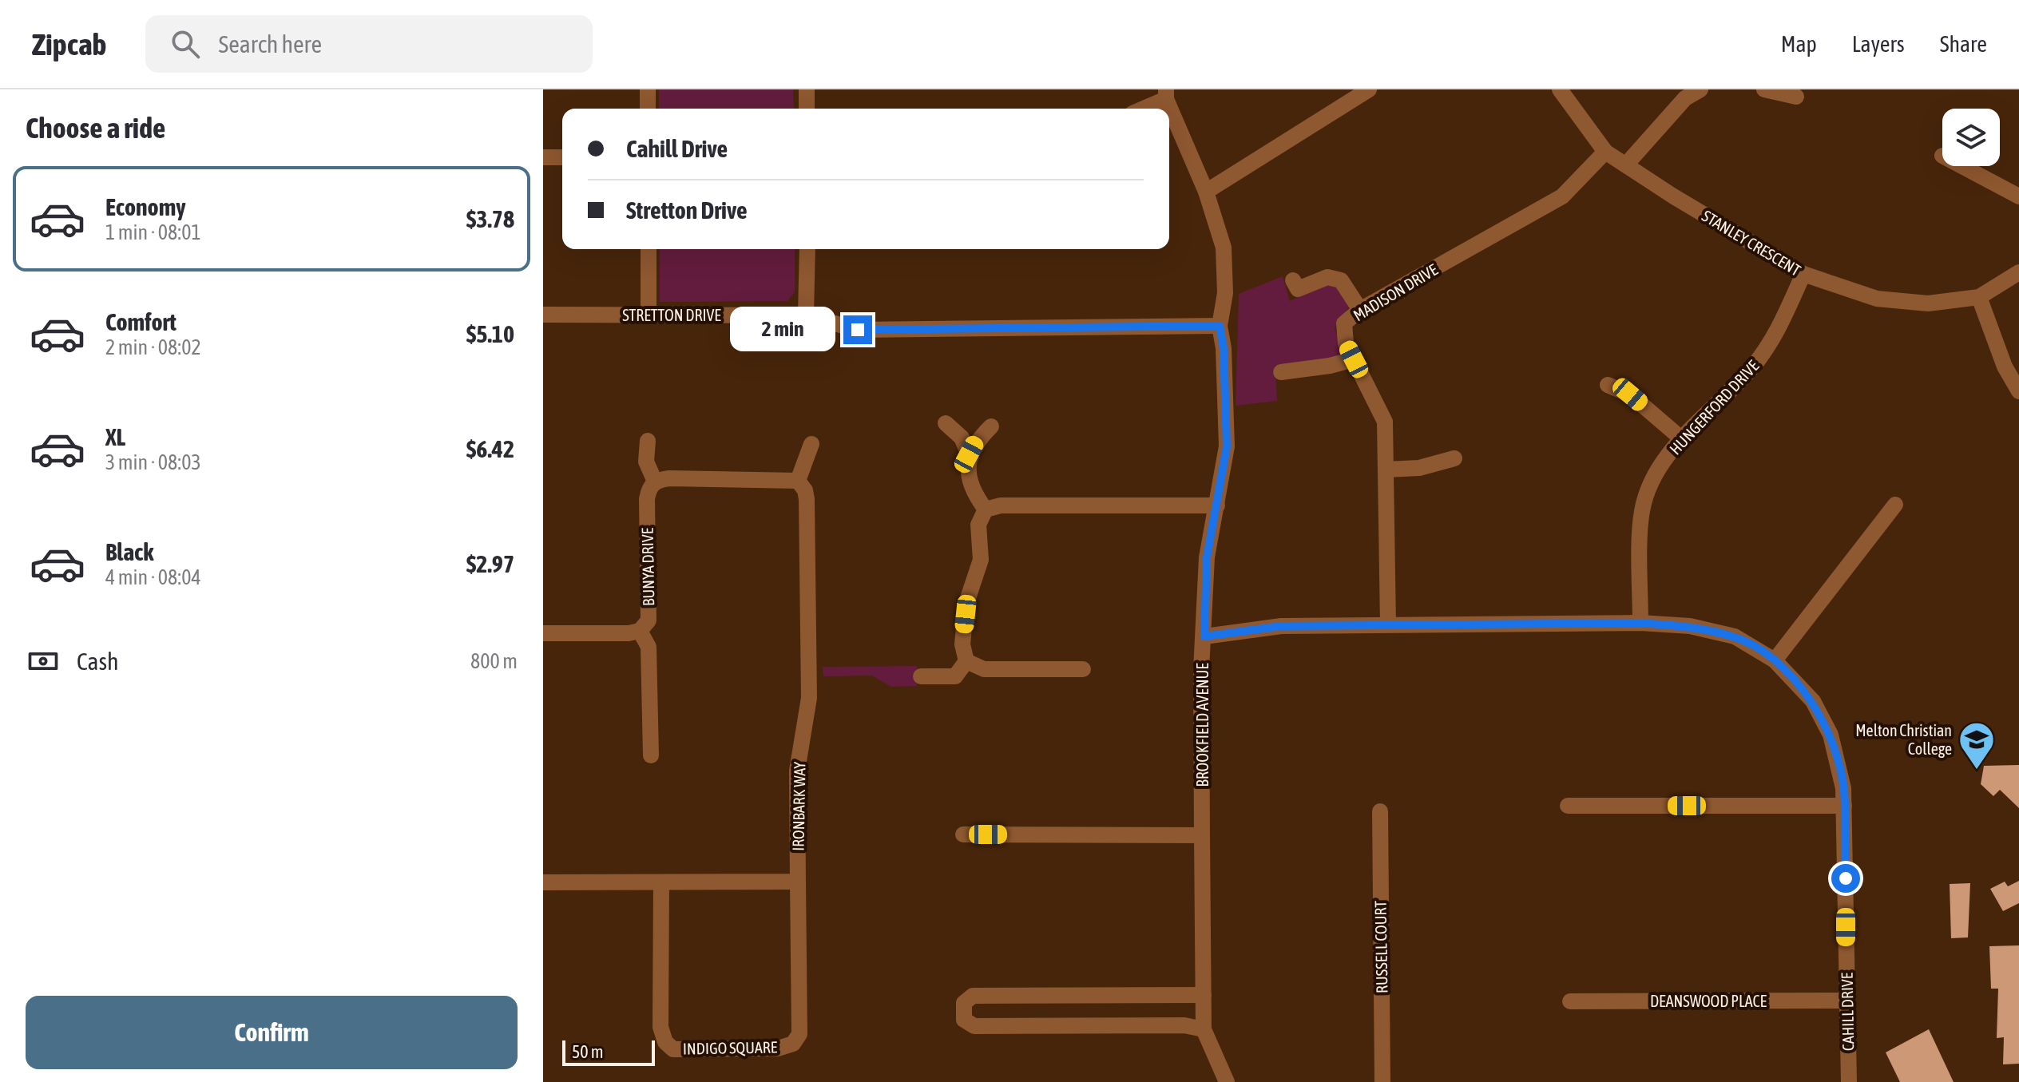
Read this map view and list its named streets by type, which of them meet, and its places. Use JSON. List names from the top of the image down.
{
  "streets": {
    "street": [
      "STANLEY CRESCENT",
      "MADISON DRIVE",
      "STRETTON DRIVE",
      "HUNGERFORD DRIVE",
      "BUNYA DRIVE",
      "BROOKFIELD AVENUE",
      "IRONBARK WAY",
      "RUSSELL COURT",
      "DEANSWOOD PLACE",
      "CAHILL DRIVE",
      "INDIGO SQUARE"
    ]
  },
  "crossings": [
    ["STANLEY CRESCENT", "MADISON DRIVE"],
    ["STANLEY CRESCENT", "HUNGERFORD DRIVE"],
    ["MADISON DRIVE", "CAHILL DRIVE"],
    ["STRETTON DRIVE", "BROOKFIELD AVENUE"],
    ["HUNGERFORD DRIVE", "CAHILL DRIVE"],
    ["BROOKFIELD AVENUE", "CAHILL DRIVE"],
    ["IRONBARK WAY", "INDIGO SQUARE"],
    ["DEANSWOOD PLACE", "CAHILL DRIVE"]
  ],
  "places": {
    "school or university": ["Melton Christian College"]
  },
  "scale_bar": "50 m",
  "page": {
    "header": "Zipcab",
    "search": "Search here",
    "nav": ["Map", "Layers", "Share"],
    "heading": "Choose a ride",
    "banner": ["Cahill Drive", "Stretton Drive"],
    "list": [
      {
        "name": "Economy",
        "note": "1 min · 08:01",
        "value": "$3.78"
      },
      {
        "name": "Comfort",
        "note": "2 min · 08:02",
        "value": "$5.10"
      },
      {
        "name": "XL",
        "note": "3 min · 08:03",
        "value": "$6.42"
      },
      {
        "name": "Black",
        "note": "4 min · 08:04",
        "value": "$2.97"
      }
    ],
    "bubble": "2 min",
    "pay": ["Cash", "800 m"],
    "buttons": "Confirm",
    "scale": "50 m"
  }
}
